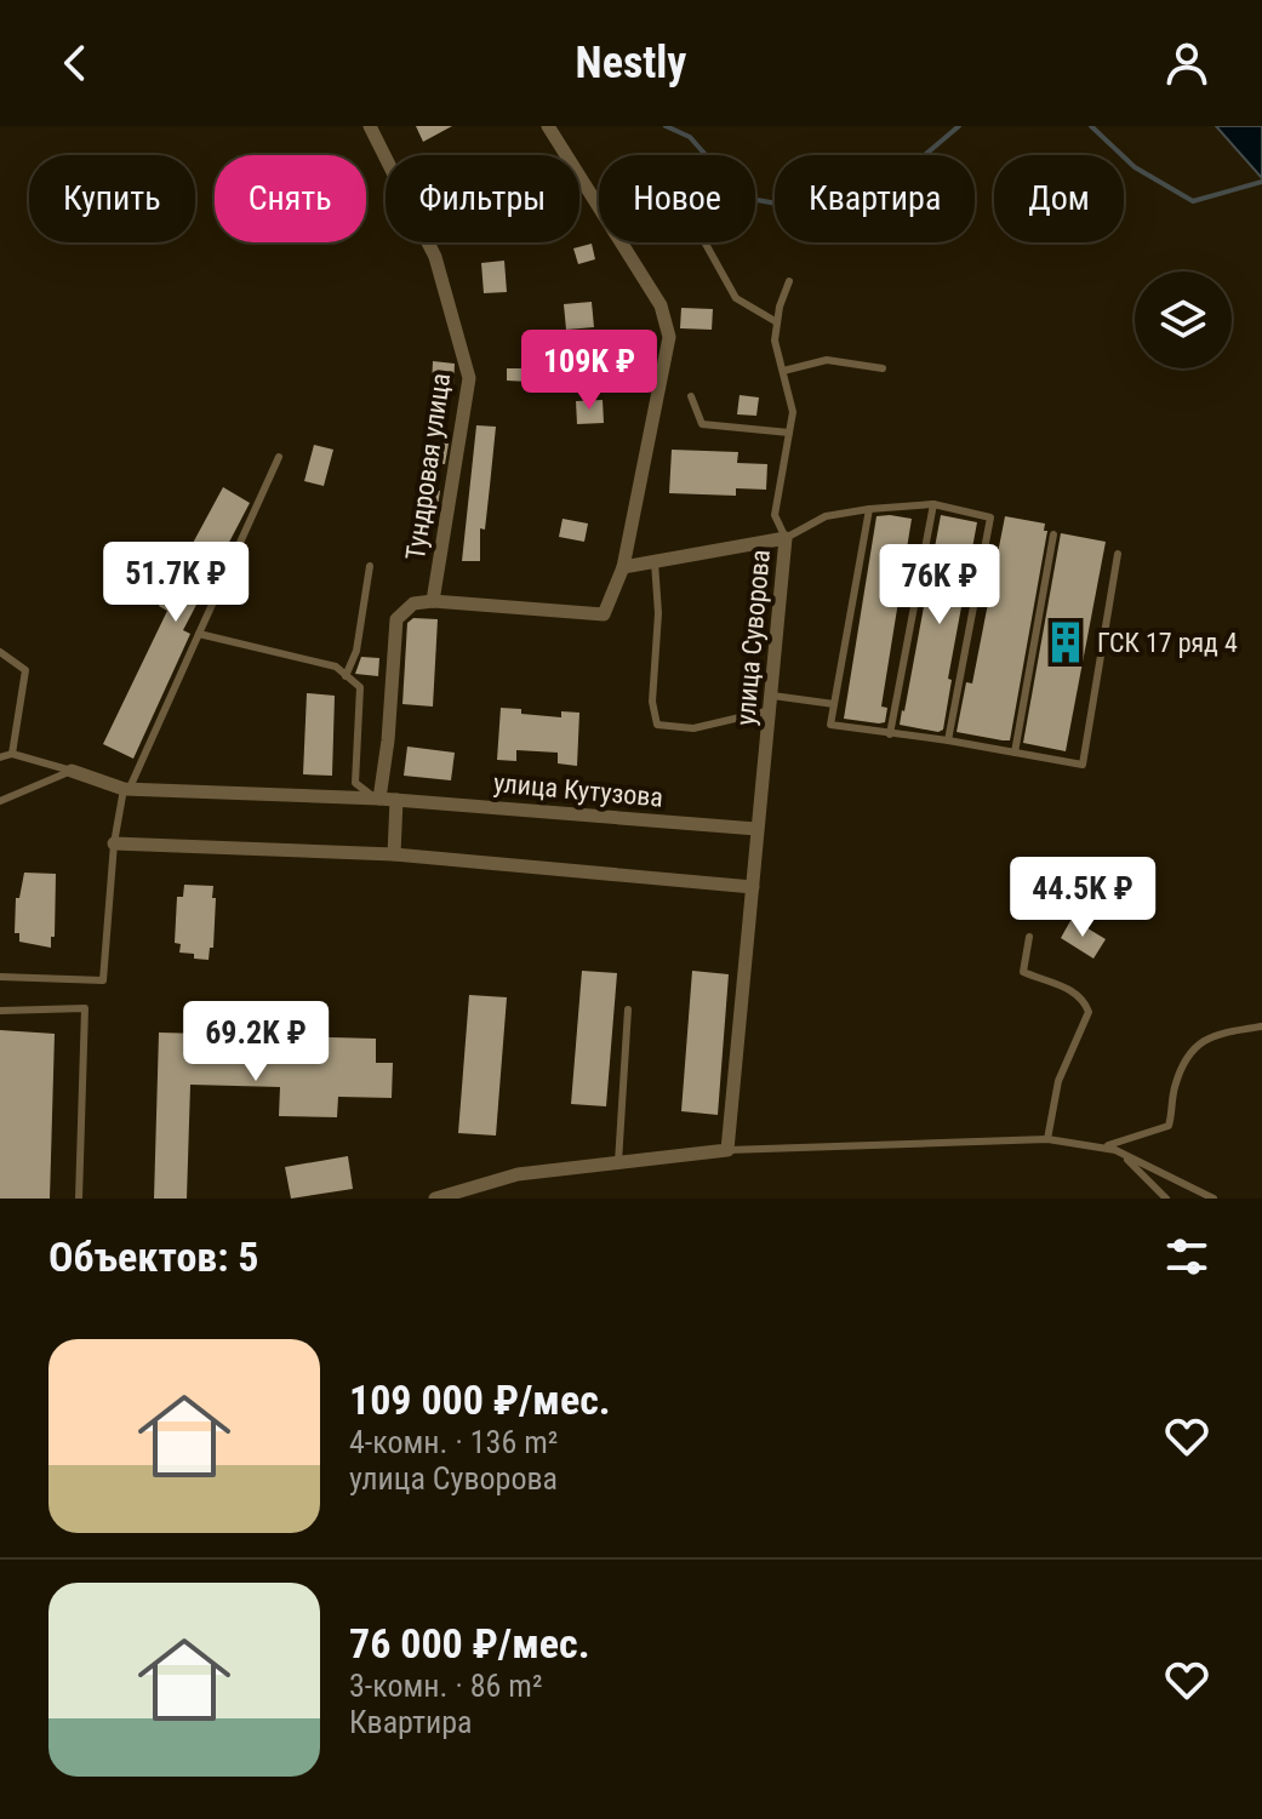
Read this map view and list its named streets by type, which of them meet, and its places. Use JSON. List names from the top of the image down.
{
  "streets": {
    "street": ["Тундровая улица", "улица Суворова", "улица Кутузова"]
  },
  "crossings": [
    ["улица Суворова", "улица Кутузова"]
  ],
  "places": {
    "building": ["ГСК 17 ряд 4"]
  },
  "page": {
    "header": "Nestly",
    "chip": [
      "Купить",
      "Снять",
      "Фильтры",
      "Новое",
      "Квартира",
      "Дом"
    ],
    "price": [
      "109K ₽",
      "51.7K ₽",
      "76K ₽",
      "44.5K ₽",
      "69.2K ₽"
    ],
    "heading": "Объектов: 5",
    "list": [
      {
        "name": "109 000 ₽/мес.",
        "note": "4-комн. · 136 m² · улица Суворова"
      },
      {
        "name": "76 000 ₽/мес.",
        "note": "3-комн. · 86 m² · Квартира"
      }
    ]
  }
}
